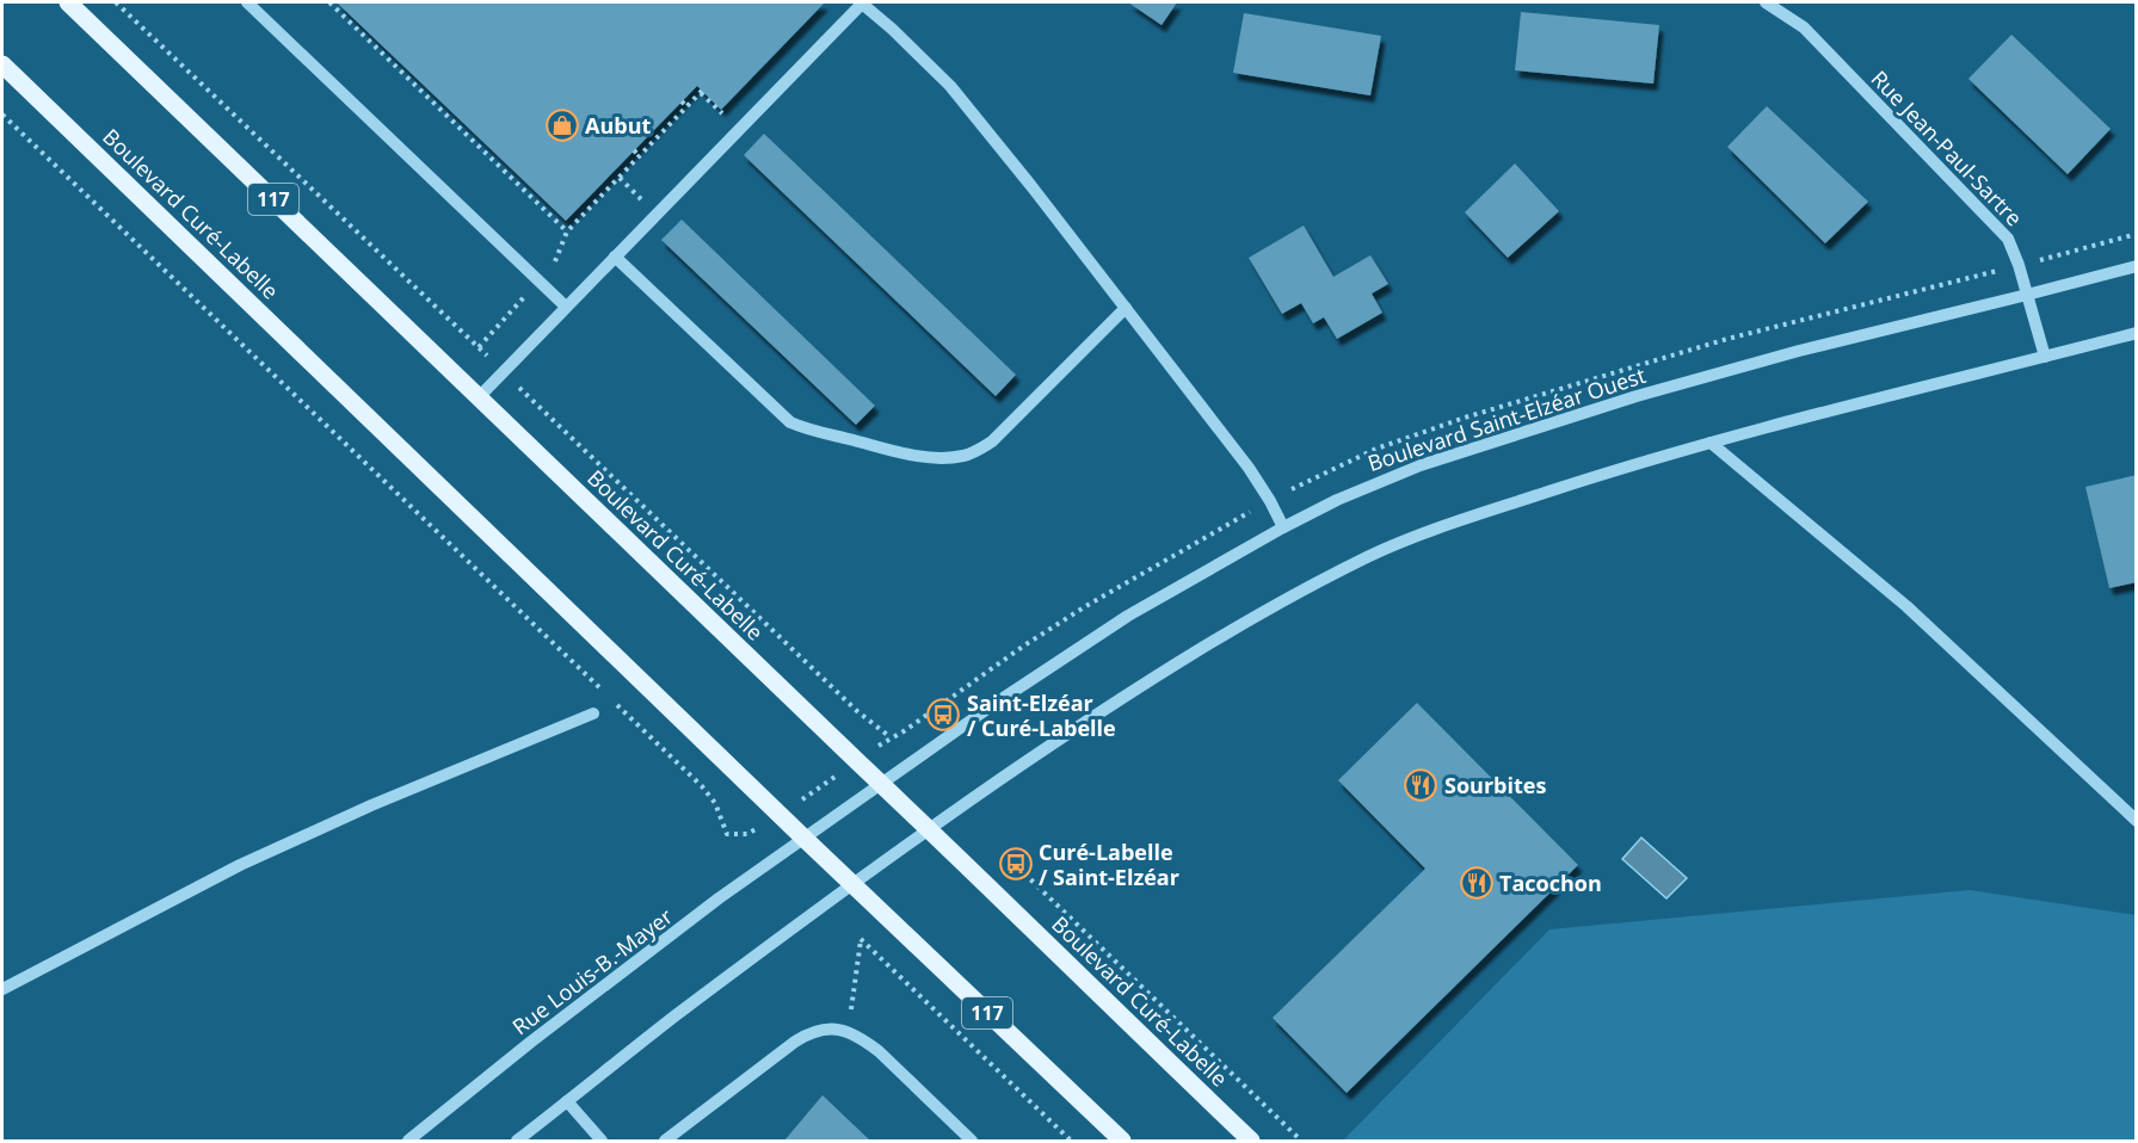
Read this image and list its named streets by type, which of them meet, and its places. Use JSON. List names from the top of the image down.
{
  "streets": {
    "main road": ["117", "Boulevard Curé-Labelle"],
    "street": ["Rue Jean-Paul-Sartre", "Boulevard Saint-Elzéar Ouest", "Rue Louis-B.-Mayer"]
  },
  "crossings": [
    ["Rue Jean-Paul-Sartre", "Boulevard Saint-Elzéar Ouest"],
    ["Boulevard Curé-Labelle", "Boulevard Saint-Elzéar Ouest"],
    ["Boulevard Curé-Labelle", "Rue Louis-B.-Mayer"],
    ["Boulevard Saint-Elzéar Ouest", "Rue Louis-B.-Mayer"]
  ],
  "places": {
    "shop": ["Aubut"],
    "bus stop": ["Saint-Elzéar / Curé-Labelle", "Curé-Labelle / Saint-Elzéar"],
    "restaurant": ["Sourbites", "Tacochon"]
  }
}
